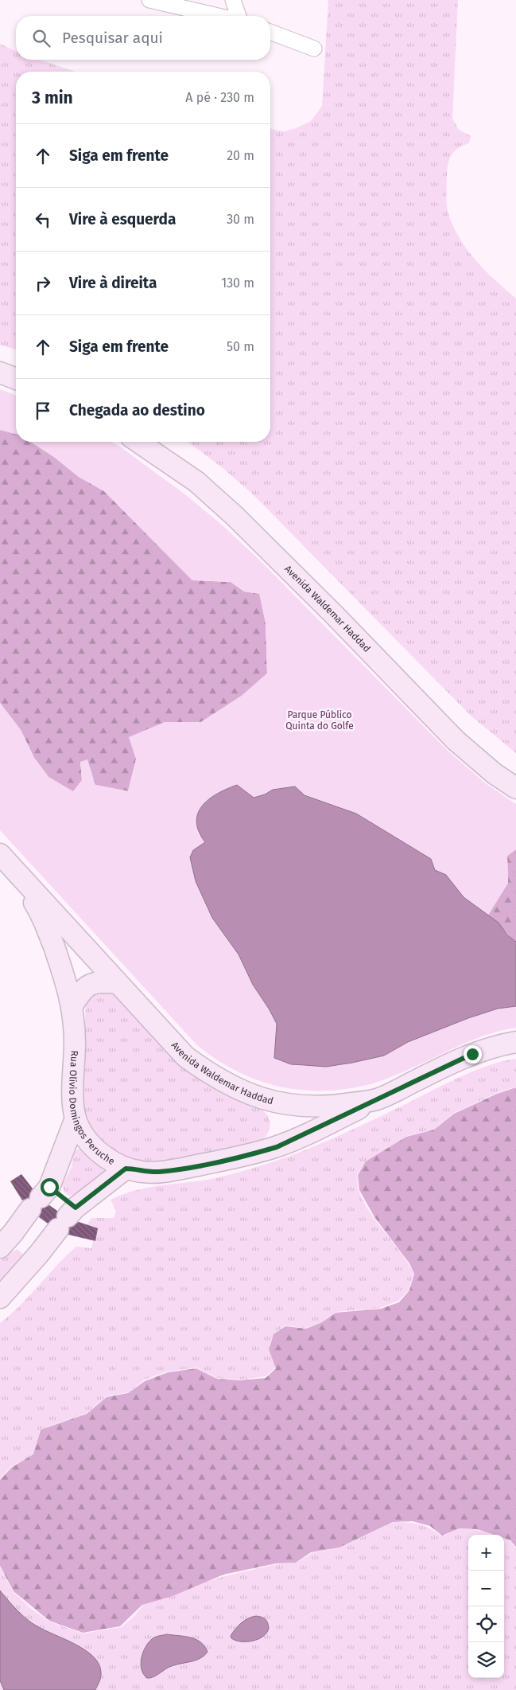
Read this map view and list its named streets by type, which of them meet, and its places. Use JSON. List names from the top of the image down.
{
  "streets": {
    "main road": ["Avenida Waldemar Haddad", "Rua Olívio Domingos Peruche"]
  },
  "crossings": [
    ["Avenida Waldemar Haddad", "Rua Olívio Domingos Peruche"]
  ],
  "parks": ["Parque Público Quinta do Golfe"],
  "page": {
    "search": "Pesquisar aqui",
    "heading": ["3 min", "A pé · 230 m"],
    "list": [
      ["Siga em frente", "20 m"],
      ["Vire à esquerda", "30 m"],
      ["Vire à direita", "130 m"],
      ["Siga em frente", "50 m"],
      "Chegada ao destino"
    ],
    "map_buttons": ["+", "−"]
  }
}
